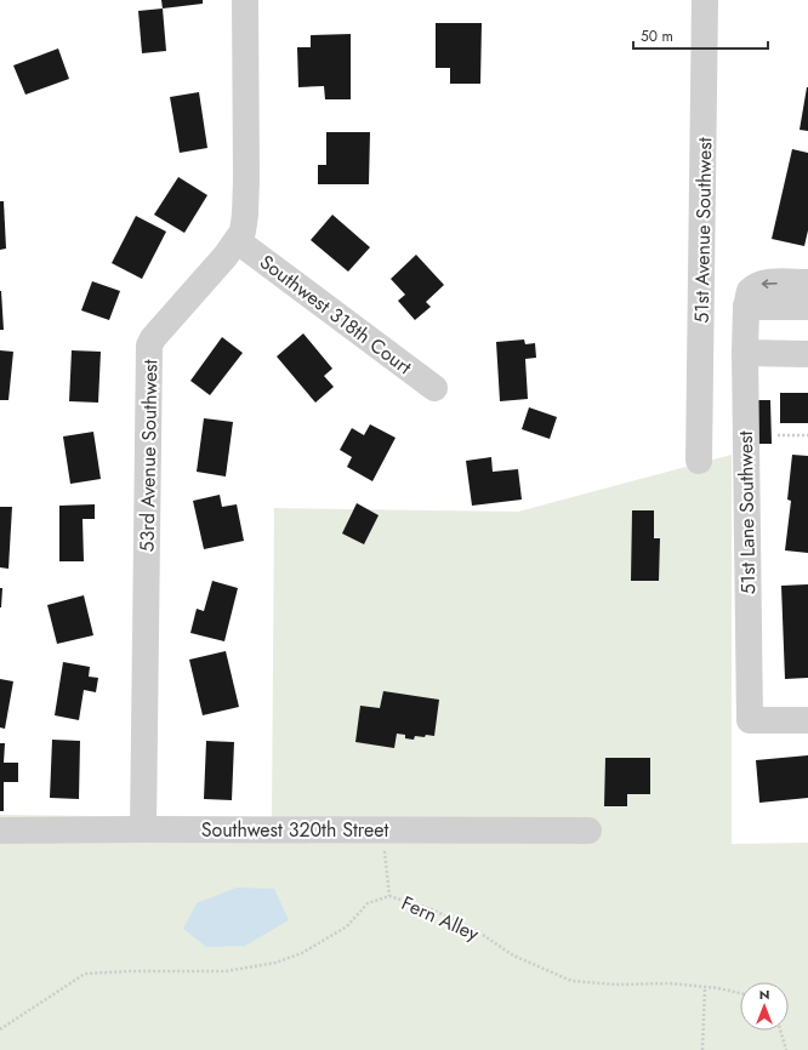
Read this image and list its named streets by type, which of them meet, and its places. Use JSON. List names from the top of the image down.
{
  "streets": {
    "street": [
      "51st Avenue Southwest",
      "Southwest 318th Court",
      "53rd Avenue Southwest",
      "51st Lane Southwest",
      "Southwest 320th Street"
    ],
    "path": ["Fern Alley"]
  },
  "crossings": [
    ["Southwest 318th Court", "53rd Avenue Southwest"],
    ["53rd Avenue Southwest", "Southwest 320th Street"]
  ],
  "scale_bar": "50 m",
  "north": "top"
}
